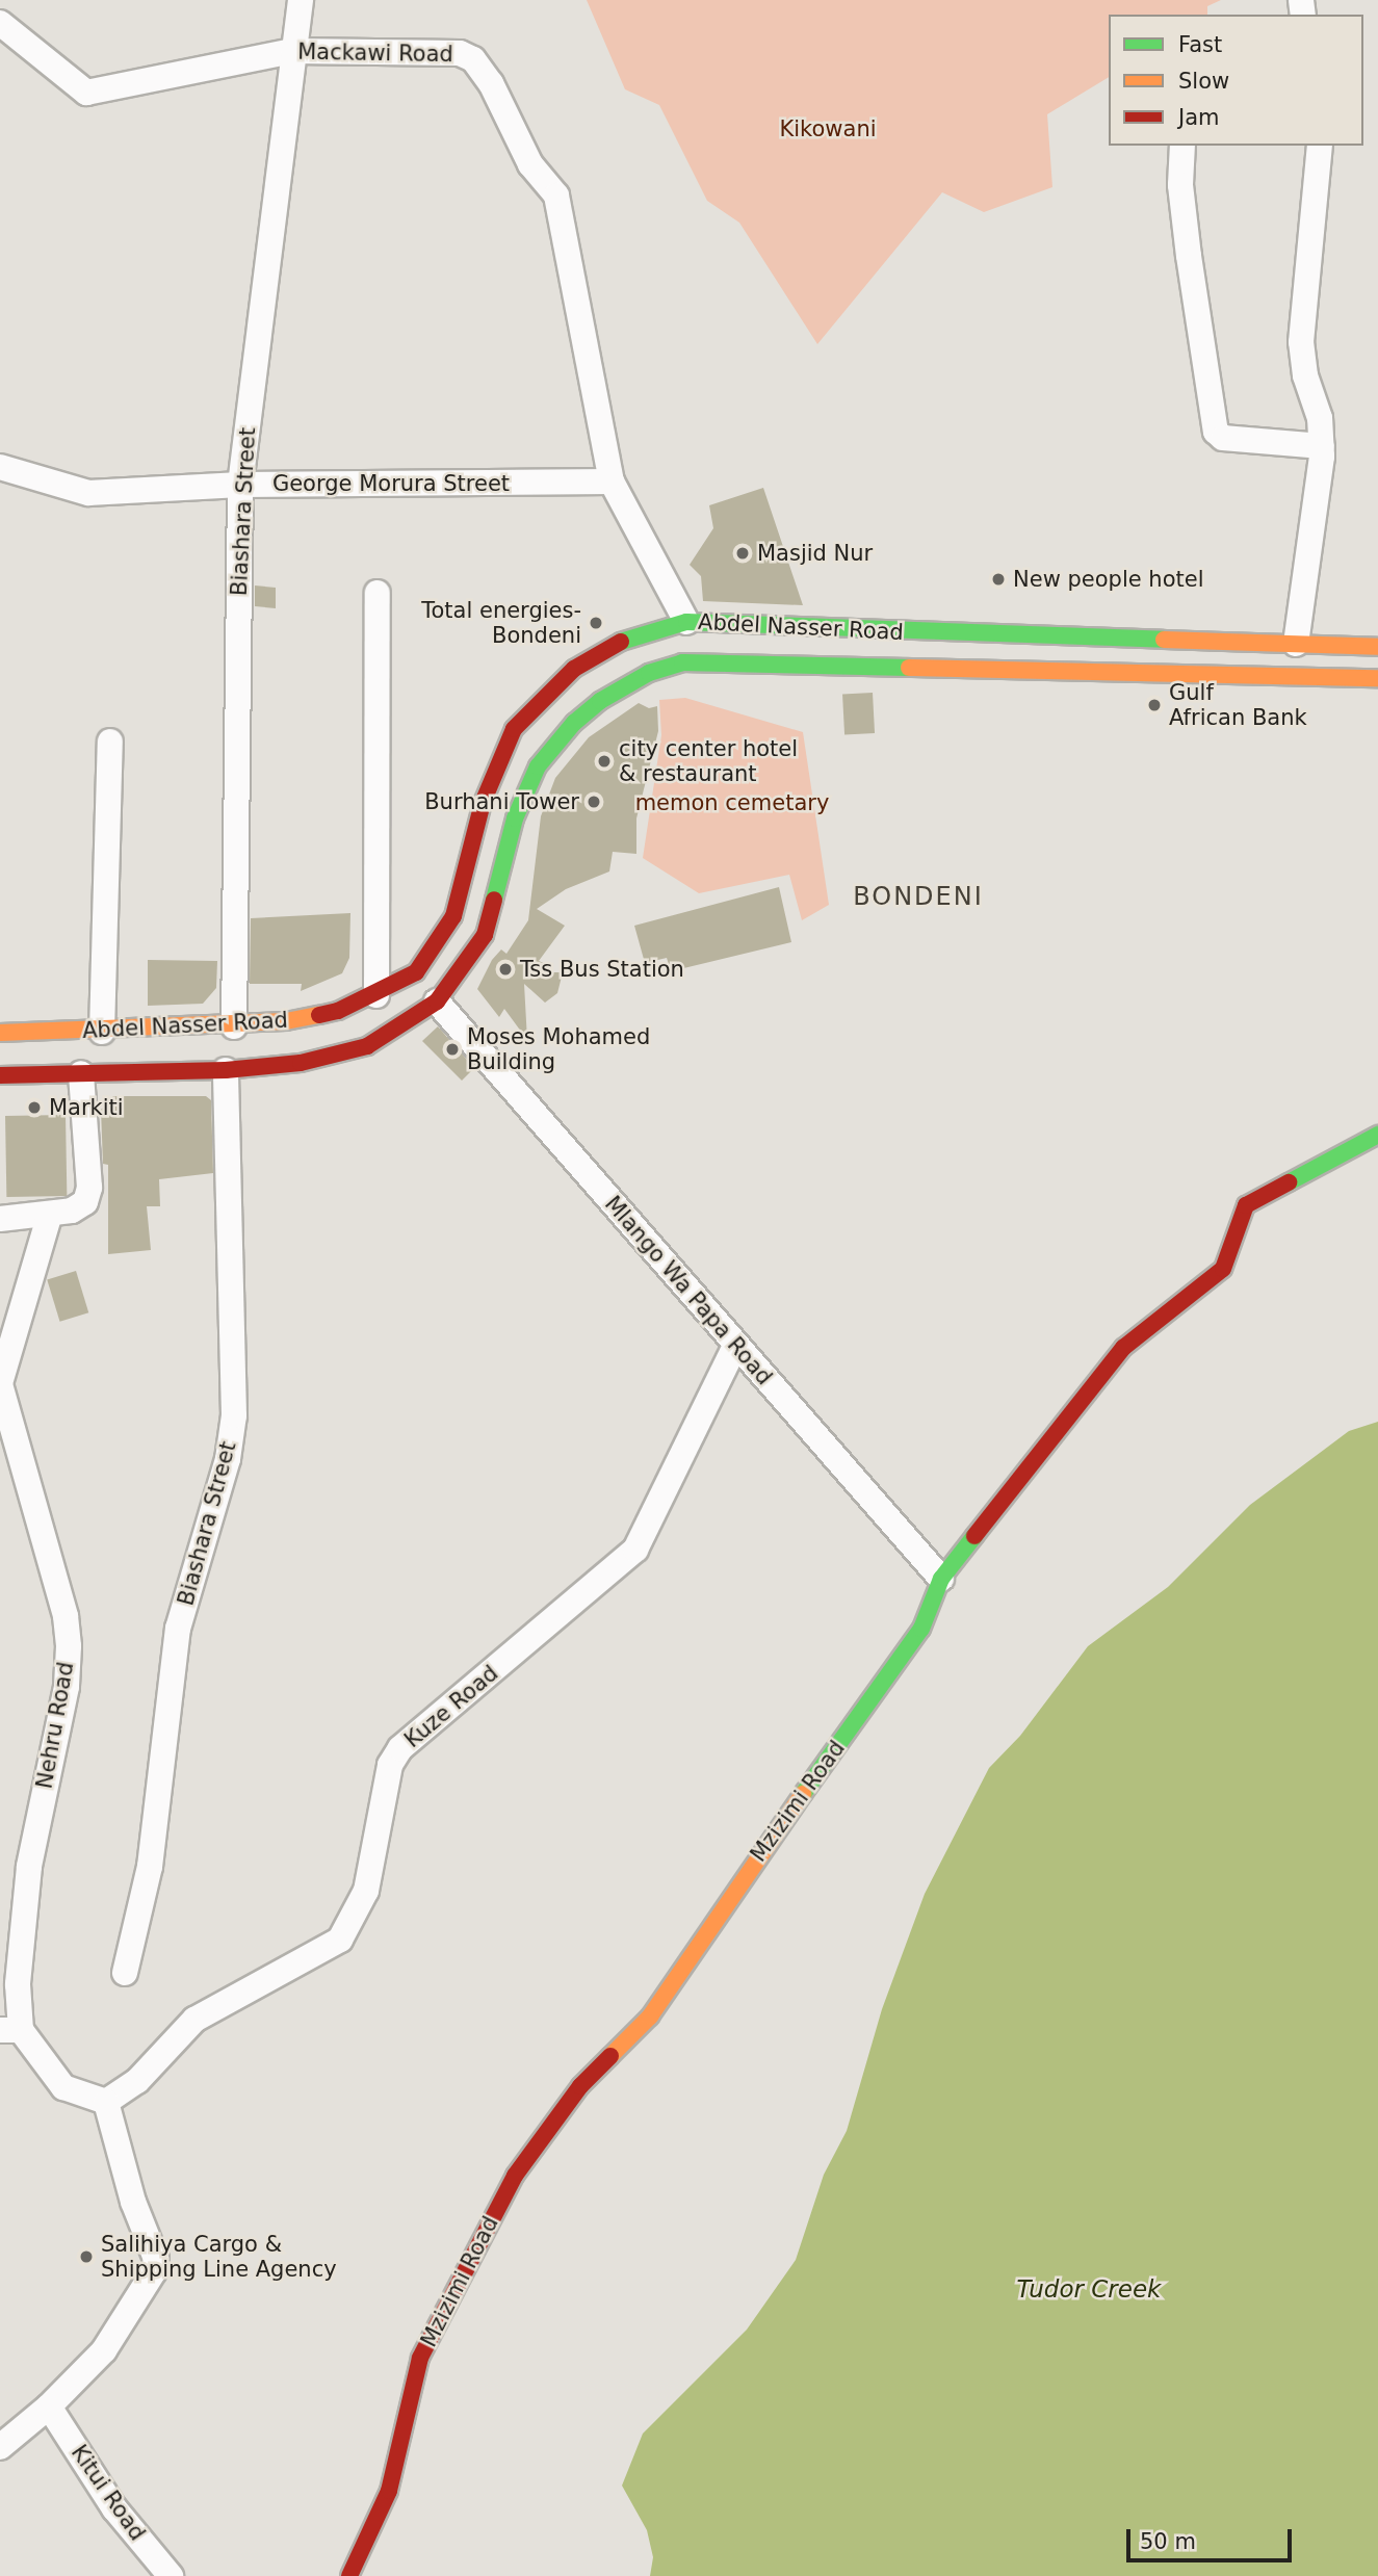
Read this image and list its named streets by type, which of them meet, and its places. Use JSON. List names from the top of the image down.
{
  "streets": {
    "main road": ["Abdel Nasser Road", "Mzizimi Road"],
    "street": [
      "Mackawi Road",
      "George Morura Street",
      "Biashara Street",
      "Mlango Wa Papa Road",
      "Kuze Road",
      "Nehru Road",
      "Kitui Road"
    ]
  },
  "crossings": [
    ["Mackawi Road", "George Morura Street"],
    ["Mackawi Road", "Biashara Street"],
    ["Mackawi Road", "Abdel Nasser Road"],
    ["George Morura Street", "Biashara Street"],
    ["Biashara Street", "Abdel Nasser Road"],
    ["Abdel Nasser Road", "Mlango Wa Papa Road"],
    ["Mlango Wa Papa Road", "Kuze Road"],
    ["Mlango Wa Papa Road", "Mzizimi Road"]
  ],
  "districts": ["BONDENI"],
  "water": ["Tudor Creek"],
  "parks": ["Kikowani", "memon cemetary"],
  "places": [
    "Masjid Nur",
    "New people hotel",
    "Total energies- Bondeni",
    "Gulf African Bank",
    "city center hotel & restaurant",
    "Burhani Tower",
    "Tss Bus Station",
    "Moses Mohamed Building",
    "Markiti",
    "Salihiya Cargo & Shipping Line Agency"
  ],
  "legend": ["Fast", "Slow", "Jam"],
  "scale_bar": "50 m"
}
